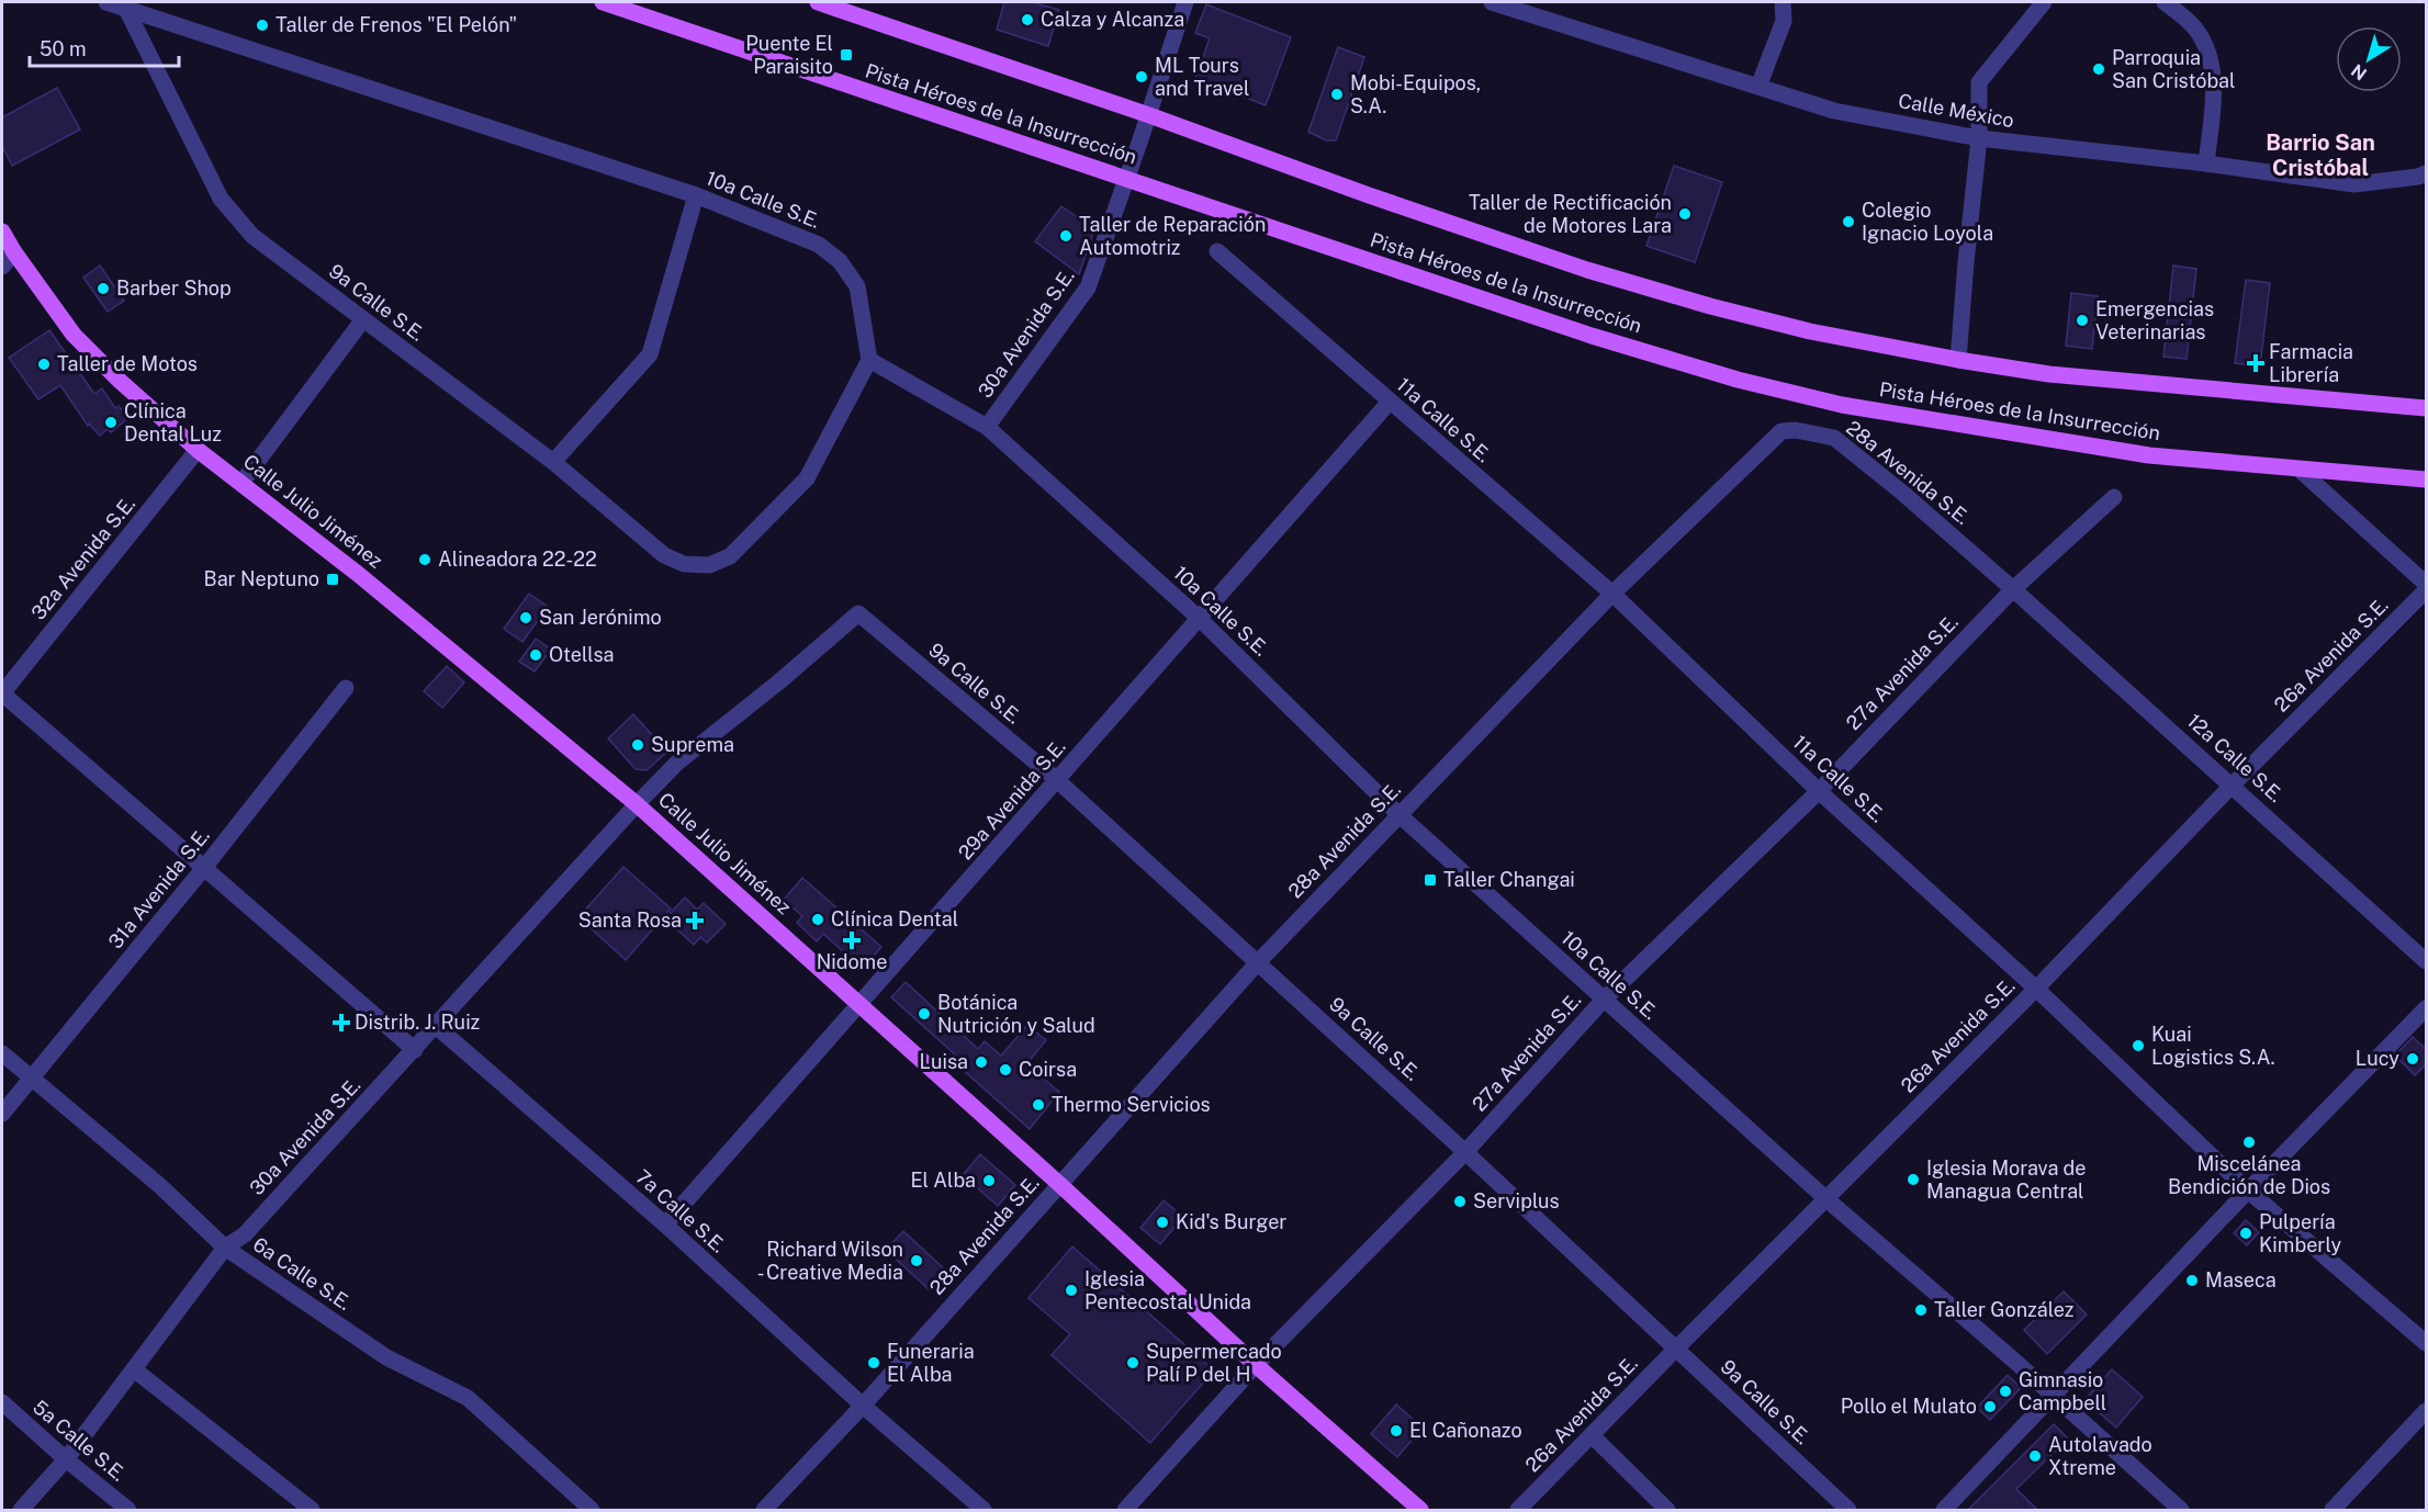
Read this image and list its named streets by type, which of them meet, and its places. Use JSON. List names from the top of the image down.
{
  "streets": {
    "main road": ["Pista Héroes de la Insurrección", "Calle Julio Jiménez"],
    "street": [
      "Calle México",
      "10a Calle S.E.",
      "9a Calle S.E.",
      "30a Avenida S.E.",
      "11a Calle S.E.",
      "28a Avenida S.E.",
      "32a Avenida S.E.",
      "26a Avenida S.E.",
      "27a Avenida S.E.",
      "12a Calle S.E.",
      "29a Avenida S.E.",
      "31a Avenida S.E.",
      "7a Calle S.E.",
      "6a Calle S.E.",
      "5a Calle S.E."
    ]
  },
  "crossings": [
    ["Pista Héroes de la Insurrección", "30a Avenida S.E."],
    ["10a Calle S.E.", "9a Calle S.E."],
    ["10a Calle S.E.", "30a Avenida S.E."],
    ["10a Calle S.E.", "28a Avenida S.E."],
    ["10a Calle S.E.", "26a Avenida S.E."],
    ["10a Calle S.E.", "27a Avenida S.E."],
    ["10a Calle S.E.", "29a Avenida S.E."],
    ["9a Calle S.E.", "30a Avenida S.E."],
    ["9a Calle S.E.", "28a Avenida S.E."],
    ["9a Calle S.E.", "26a Avenida S.E."],
    ["9a Calle S.E.", "27a Avenida S.E."],
    ["9a Calle S.E.", "29a Avenida S.E."],
    ["30a Avenida S.E.", "Calle Julio Jiménez"],
    ["30a Avenida S.E.", "7a Calle S.E."],
    ["30a Avenida S.E.", "6a Calle S.E."],
    ["30a Avenida S.E.", "5a Calle S.E."],
    ["11a Calle S.E.", "28a Avenida S.E."],
    ["11a Calle S.E.", "26a Avenida S.E."],
    ["11a Calle S.E.", "27a Avenida S.E."],
    ["11a Calle S.E.", "29a Avenida S.E."],
    ["28a Avenida S.E.", "Calle Julio Jiménez"],
    ["28a Avenida S.E.", "27a Avenida S.E."],
    ["28a Avenida S.E.", "12a Calle S.E."],
    ["28a Avenida S.E.", "7a Calle S.E."],
    ["Calle Julio Jiménez", "32a Avenida S.E."],
    ["Calle Julio Jiménez", "27a Avenida S.E."],
    ["Calle Julio Jiménez", "29a Avenida S.E."],
    ["26a Avenida S.E.", "12a Calle S.E."],
    ["27a Avenida S.E.", "12a Calle S.E."],
    ["29a Avenida S.E.", "7a Calle S.E."],
    ["31a Avenida S.E.", "6a Calle S.E."]
  ],
  "districts": ["Barrio San Cristóbal"],
  "places": {
    "other": [
      "Calza y Alcanza",
      "Taller de Frenos \"El Pelón\"",
      "Parroquia San Cristóbal",
      "ML Tours and Travel",
      "Mobi-Equipos, S.A.",
      "Taller de Rectificación de Motores Lara",
      "Colegio Ignacio Loyola",
      "Taller de Reparación Automotriz",
      "Barber Shop",
      "Emergencias Veterinarias",
      "Taller de Motos",
      "Clínica Dental Luz",
      "Alineadora 22-22",
      "San Jerónimo",
      "Otellsa",
      "Suprema",
      "Clínica Dental",
      "Botánica Nutrición y Salud",
      "Kuai Logistics S.A.",
      "Lucy",
      "Luisa",
      "Coirsa",
      "Thermo Servicios",
      "Miscelánea Bendición de Dios",
      "Iglesia Morava de Managua Central",
      "El Alba",
      "Serviplus",
      "Kid's Burger",
      "Pulpería Kimberly",
      "Richard Wilson - Creative Media",
      "Maseca",
      "Iglesia Pentecostal Unida",
      "Taller González",
      "Funeraria El Alba",
      "Supermercado Palí P del H",
      "Gimnasio Campbell",
      "Pollo el Mulato",
      "El Cañonazo",
      "Autolavado Xtreme"
    ],
    "transit": ["Puente El Paraisito", "Bar Neptuno", "Taller Changai"],
    "health": [
      "Farmacia Librería",
      "Santa Rosa",
      "Nidome",
      "Distrib. J. Ruiz"
    ]
  },
  "scale_bar": "50 m",
  "north": "bottom left"
}
